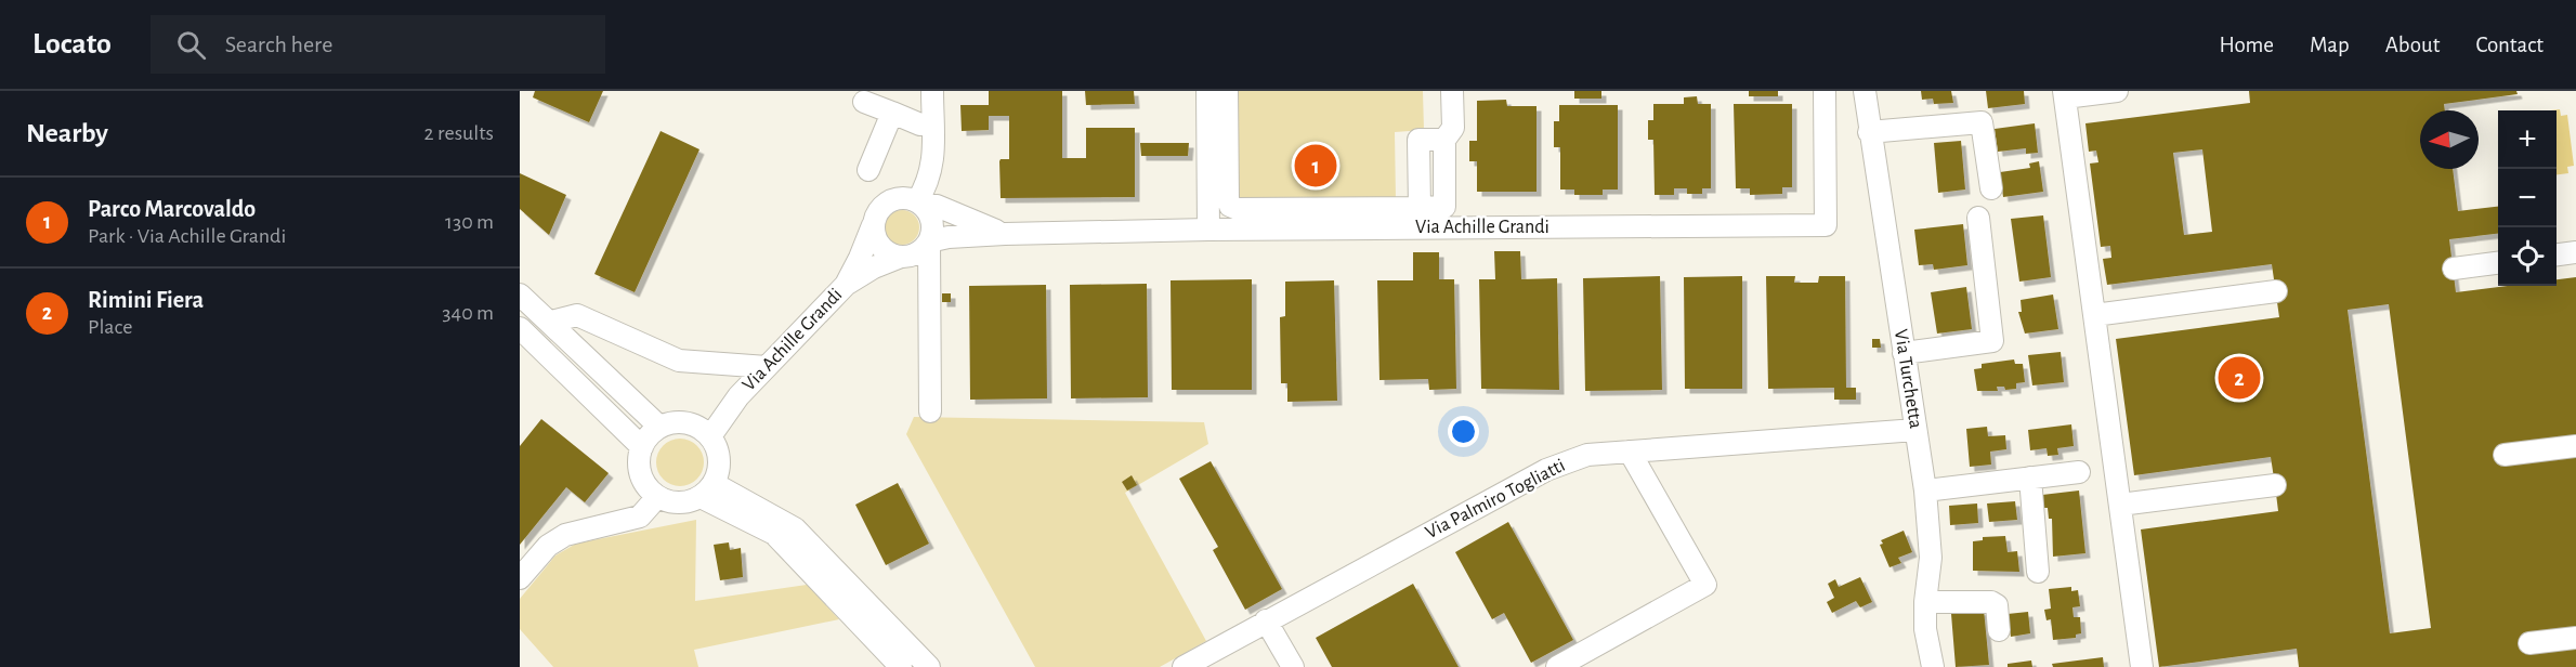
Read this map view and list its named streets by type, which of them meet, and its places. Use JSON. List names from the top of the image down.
{
  "streets": {
    "street": ["Via Achille Grandi", "Via Turchetta", "Via Palmiro Togliatti"]
  },
  "crossings": [
    ["Via Turchetta", "Via Palmiro Togliatti"]
  ],
  "north": "left",
  "page": {
    "header": "Locato",
    "search": "Search here",
    "nav": [
      "Home",
      "Map",
      "About",
      "Contact"
    ],
    "heading": ["Nearby", "2 results"],
    "map_buttons": ["+", "−"],
    "pins": ["1", "2"],
    "list": [
      {
        "mark": "1",
        "name": "Parco Marcovaldo",
        "note": "Park · Via Achille Grandi",
        "value": "130 m"
      },
      {
        "mark": "2",
        "name": "Rimini Fiera",
        "note": "Place",
        "value": "340 m"
      }
    ]
  }
}
